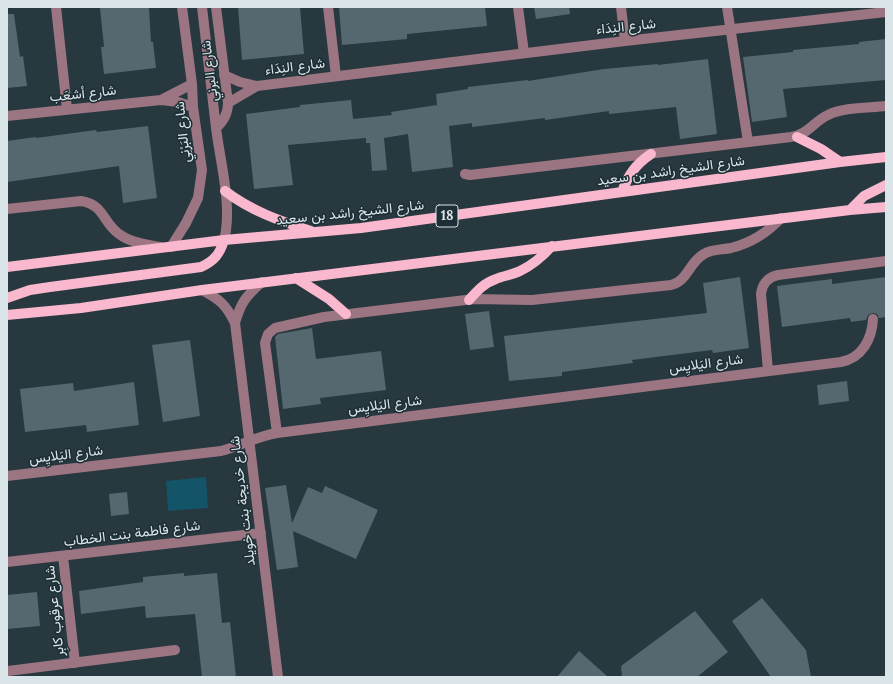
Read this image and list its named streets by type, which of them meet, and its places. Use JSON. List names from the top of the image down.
{
  "streets": {
    "main road": ["شارع الشيخ راشد بن سعيد", "18"],
    "street": [
      "شارع النِدَاء",
      "شارع البرني",
      "شارع أشعَب",
      "شارع البَرْنِي",
      "شارع اليَلايِس",
      "شارع خديجة بنت خويلد",
      "شارع فاطمة بنت الخطاب",
      "شارع عرقوب كابِر"
    ]
  },
  "crossings": [
    ["شارع النِدَاء", "شارع البرني"],
    ["شارع أشعَب", "شارع البَرْنِي"],
    ["شارع البَرْنِي", "شارع الشيخ راشد بن سعيد"],
    ["شارع اليَلايِس", "شارع خديجة بنت خويلد"],
    ["شارع خديجة بنت خويلد", "شارع فاطمة بنت الخطاب"],
    ["شارع فاطمة بنت الخطاب", "شارع عرقوب كابِر"]
  ]
}
